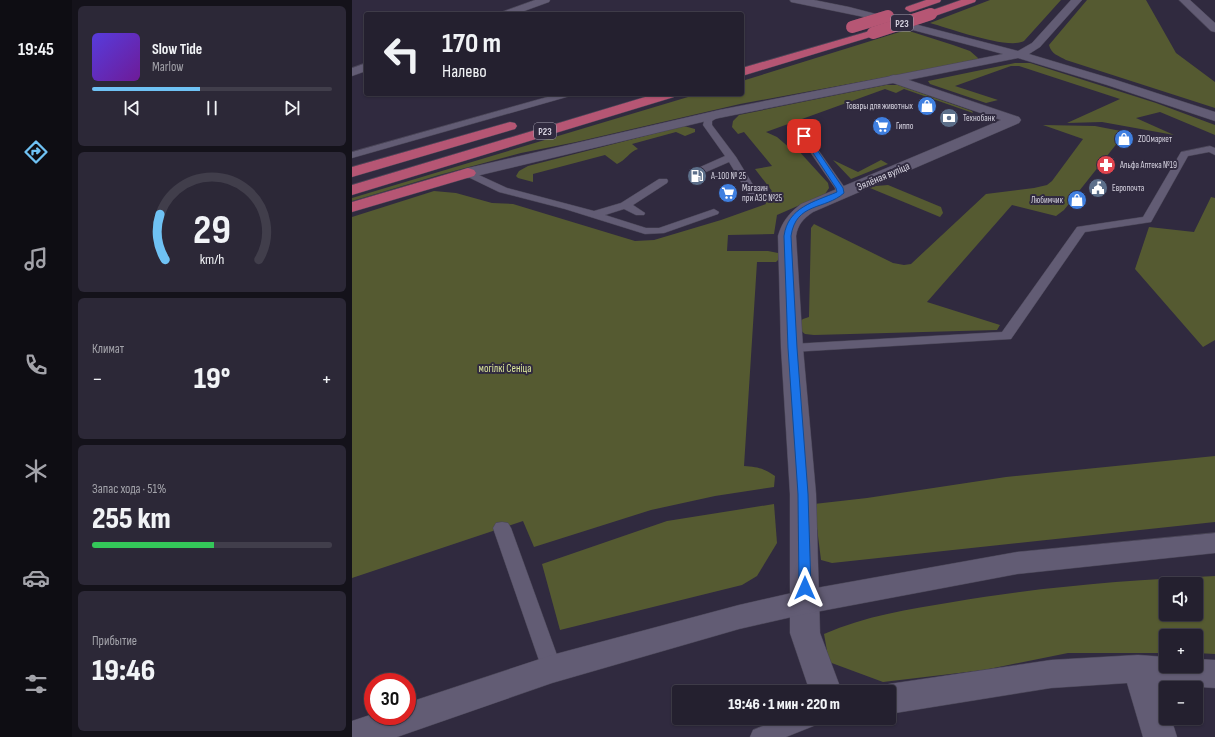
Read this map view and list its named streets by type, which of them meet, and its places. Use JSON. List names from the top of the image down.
{
  "streets": {
    "highway": ["Р23"],
    "street": ["Зялёная вуліца"]
  },
  "parks": ["могілкі Сеніца"],
  "places": {
    "shop": ["Товары для животных", "ZOOмаркет", "Любимчик"],
    "bank": ["Технобанк"],
    "supermarket": ["Гиппо", "Магазин при АЗС №25"],
    "pharmacy": ["Альфа Аптека №19"],
    "fuel station": ["А-100 № 25"],
    "public building": ["Европочта"]
  },
  "page": {
    "tabs": "19:45",
    "turn": ["170 m", "Налево"],
    "song": ["Slow Tide", "Marlow"],
    "tile": [
      "Климат",
      ["Запас хода · 51%", "255 km"],
      ["Прибытие", "19:46"]
    ],
    "heat": ["−", "19°", "+"],
    "map_buttons": ["+", "−"],
    "limit": "30",
    "trip": "19:46 · 1 мин · 220 m",
    "gauge": ["29", "km/h"]
  }
}
